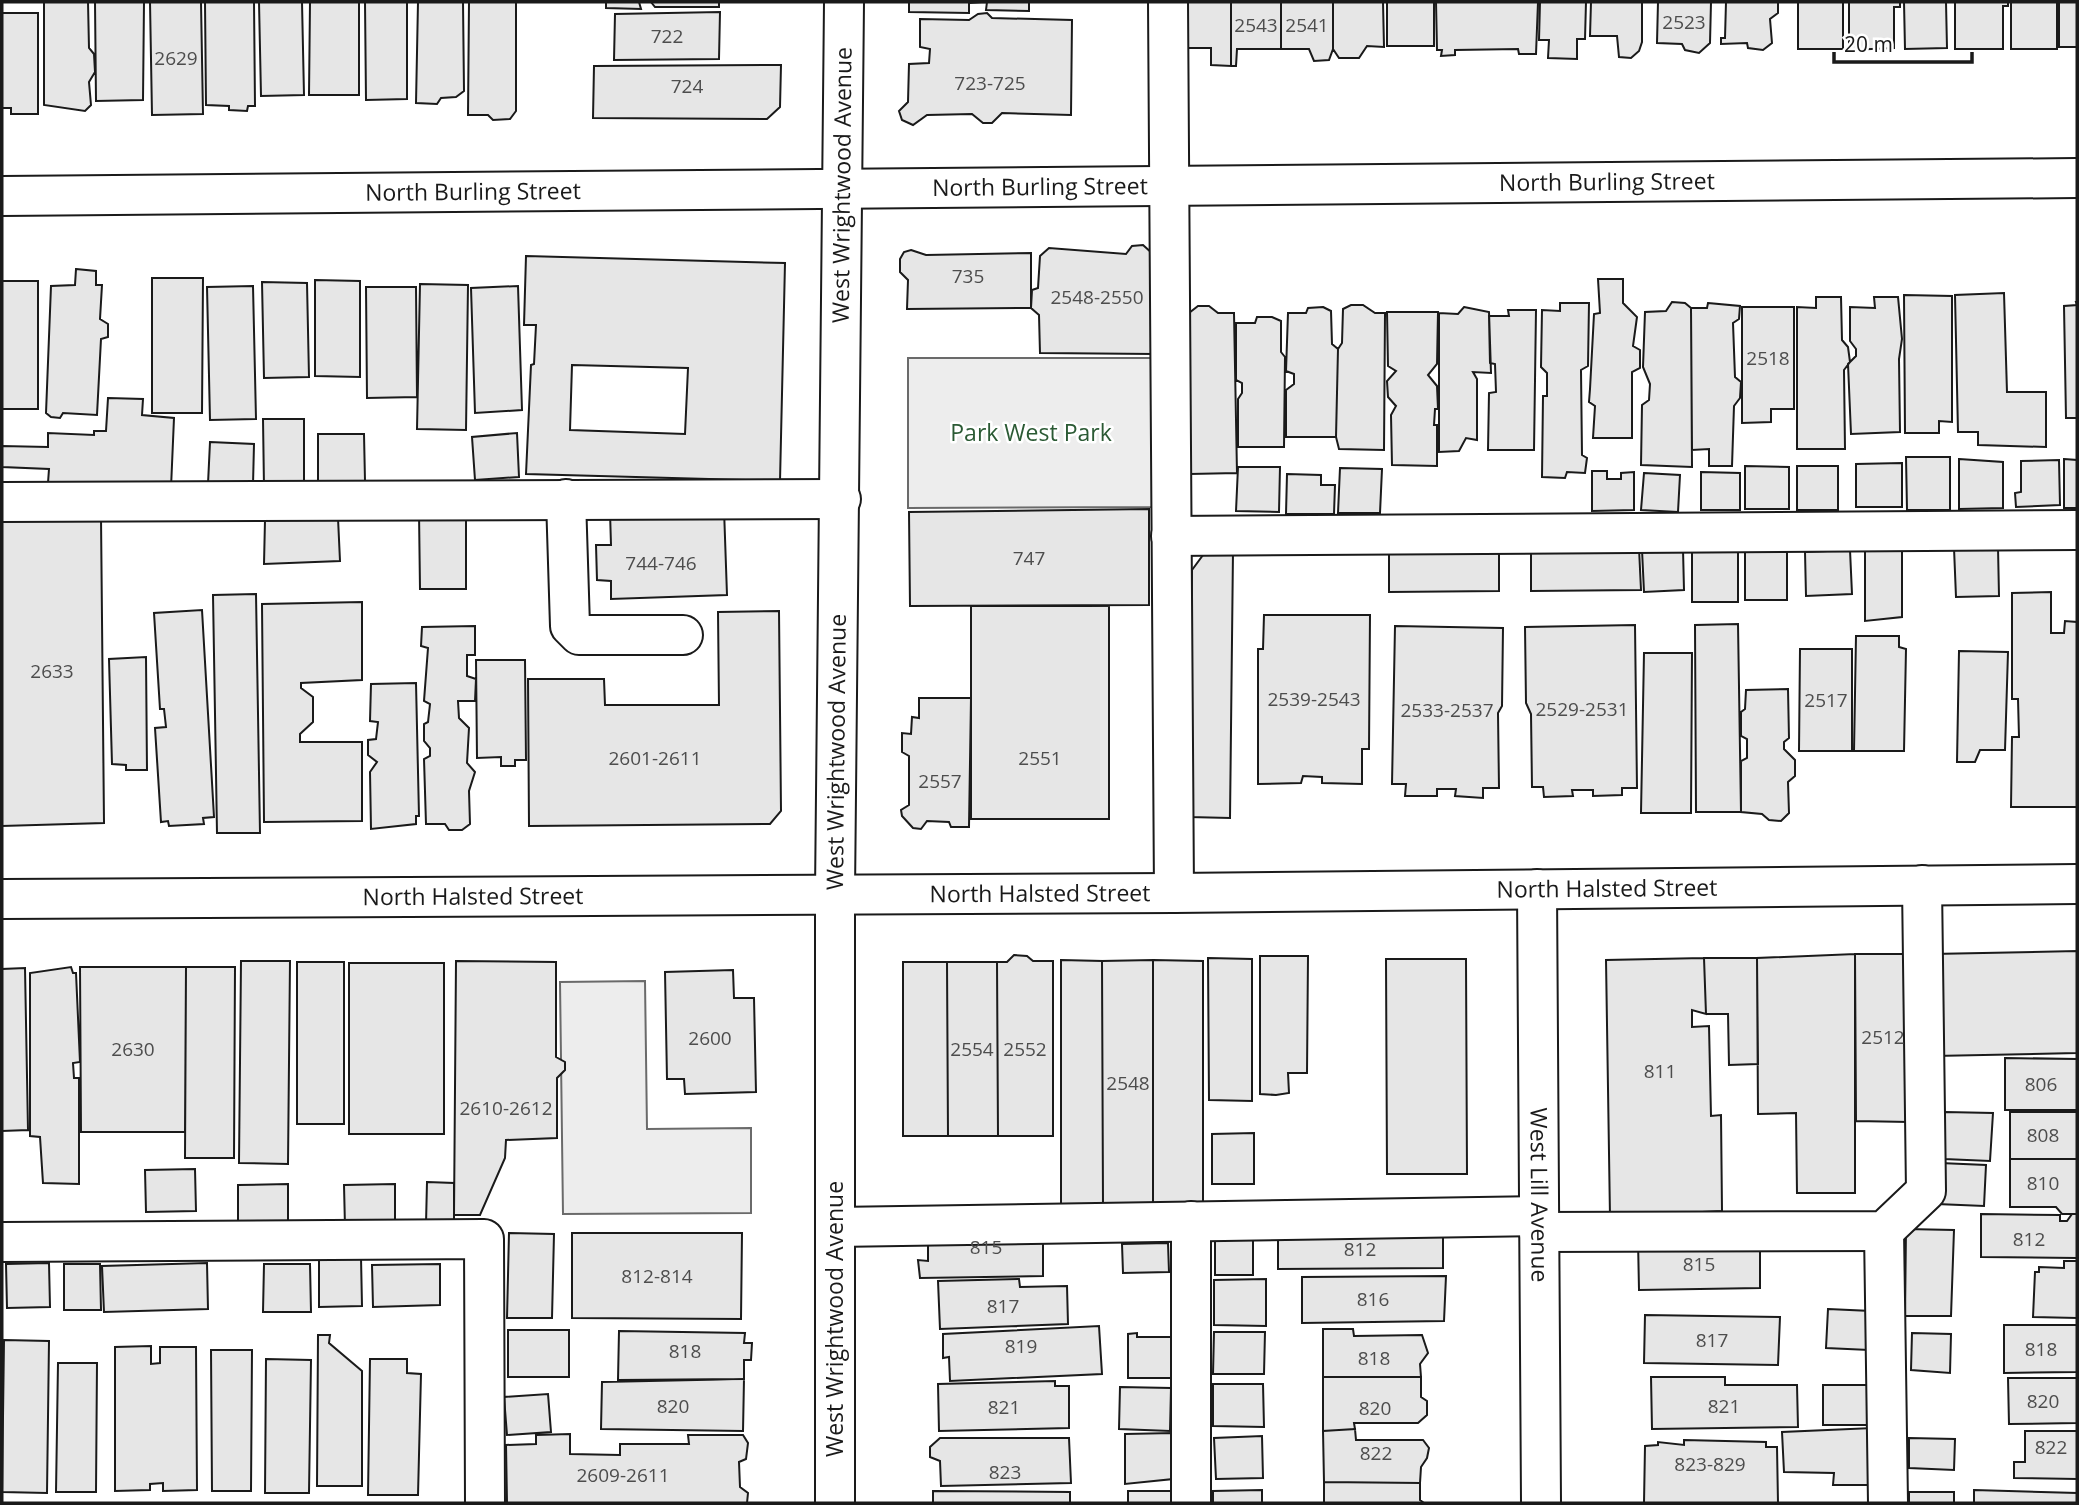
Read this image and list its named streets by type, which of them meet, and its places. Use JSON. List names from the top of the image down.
{
  "streets": {
    "street": [
      "North Burling Street",
      "West Wrightwood Avenue",
      "North Halsted Street",
      "West Lill Avenue"
    ]
  },
  "crossings": [
    ["North Burling Street", "West Wrightwood Avenue"],
    ["West Wrightwood Avenue", "North Halsted Street"],
    ["North Halsted Street", "West Lill Avenue"]
  ],
  "parks": ["Park West Park"],
  "house_numbers": [
    "2523",
    "2543",
    "2541",
    "722",
    "2629",
    "723-725",
    "724",
    "735",
    "2548-2550",
    "2518",
    "747",
    "744-746",
    "2633",
    "2539-2543",
    "2517",
    "2529-2531",
    "2533-2537",
    "2601-2611",
    "2551",
    "2557",
    "2512",
    "2600",
    "2630",
    "2554",
    "2552",
    "811",
    "2548",
    "806",
    "2610-2612",
    "808",
    "810",
    "812",
    "815",
    "812",
    "815",
    "812-814",
    "816",
    "817",
    "817",
    "819",
    "818",
    "818",
    "818",
    "820",
    "820",
    "821",
    "821",
    "820",
    "822",
    "822",
    "823-829",
    "823",
    "2609-2611"
  ],
  "scale_bar": "20 m"
}
